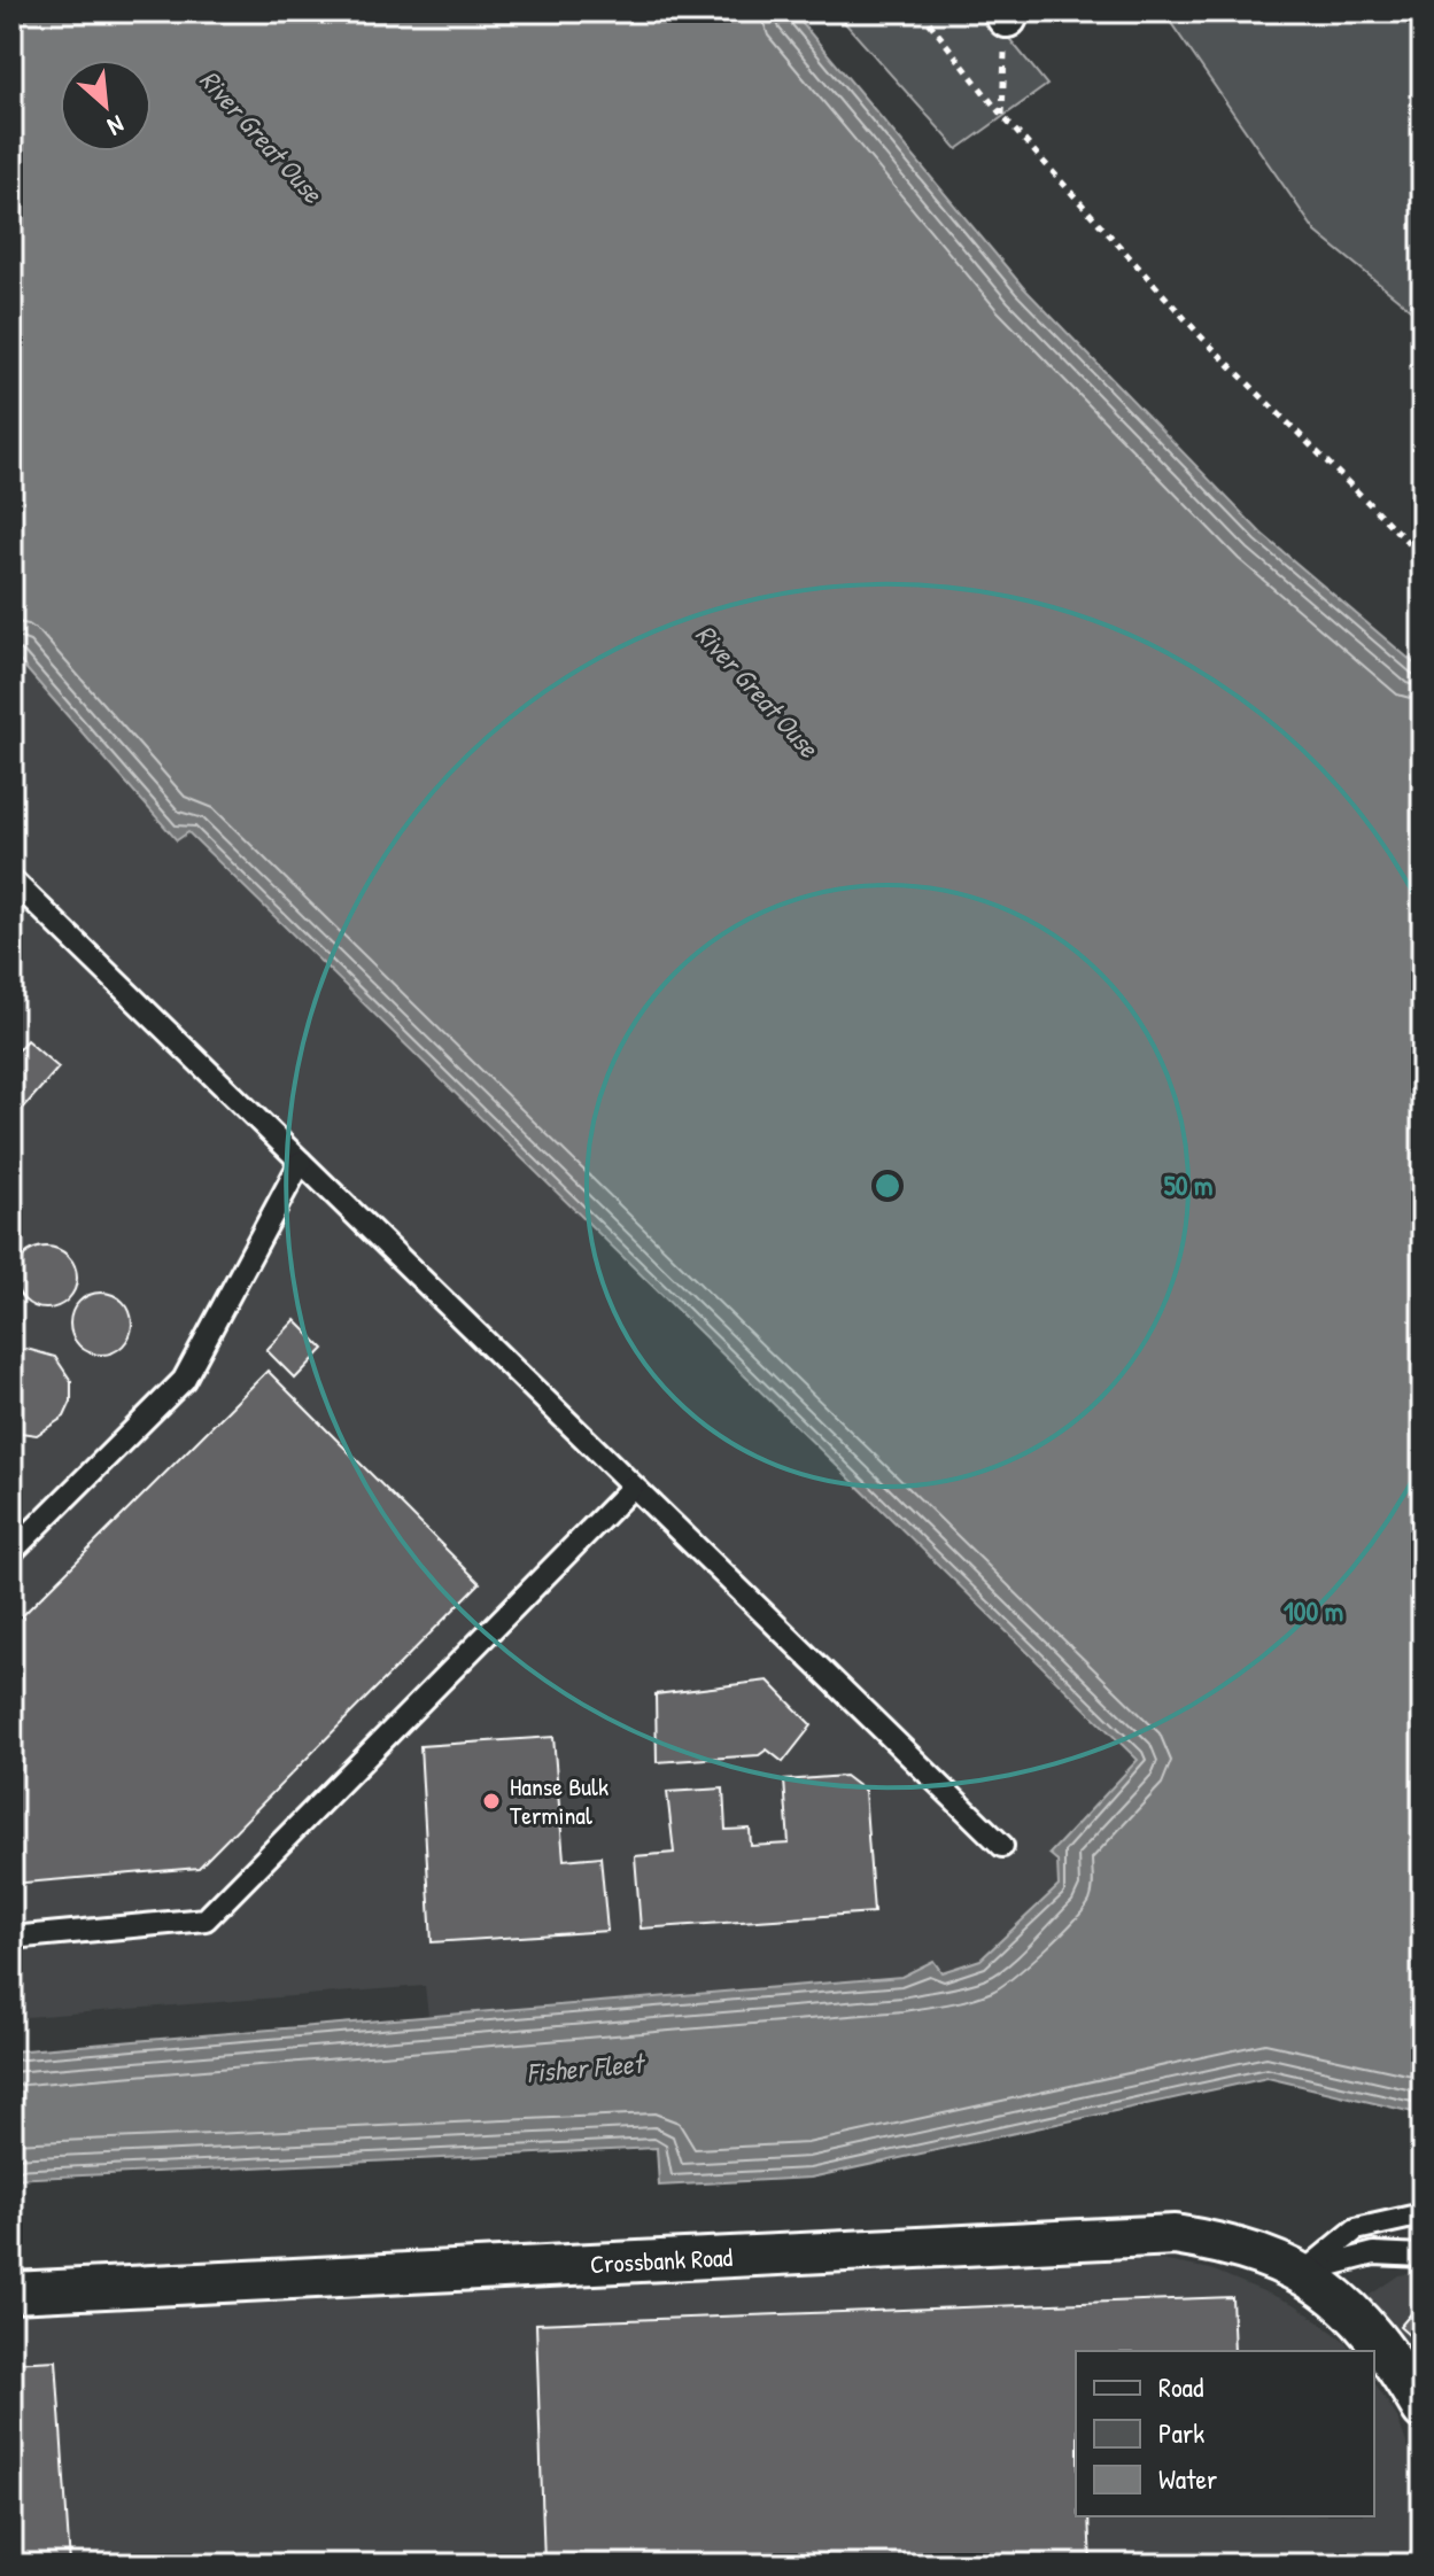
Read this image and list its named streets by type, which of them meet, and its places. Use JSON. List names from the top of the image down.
{
  "streets": {
    "street": ["Crossbank Road"]
  },
  "water": ["River Great Ouse", "Fisher Fleet"],
  "places": ["Hanse Bulk Terminal"],
  "legend": ["Road", "Park", "Water"],
  "north": "bottom right",
  "rings": ["50 m", "100 m"]
}
